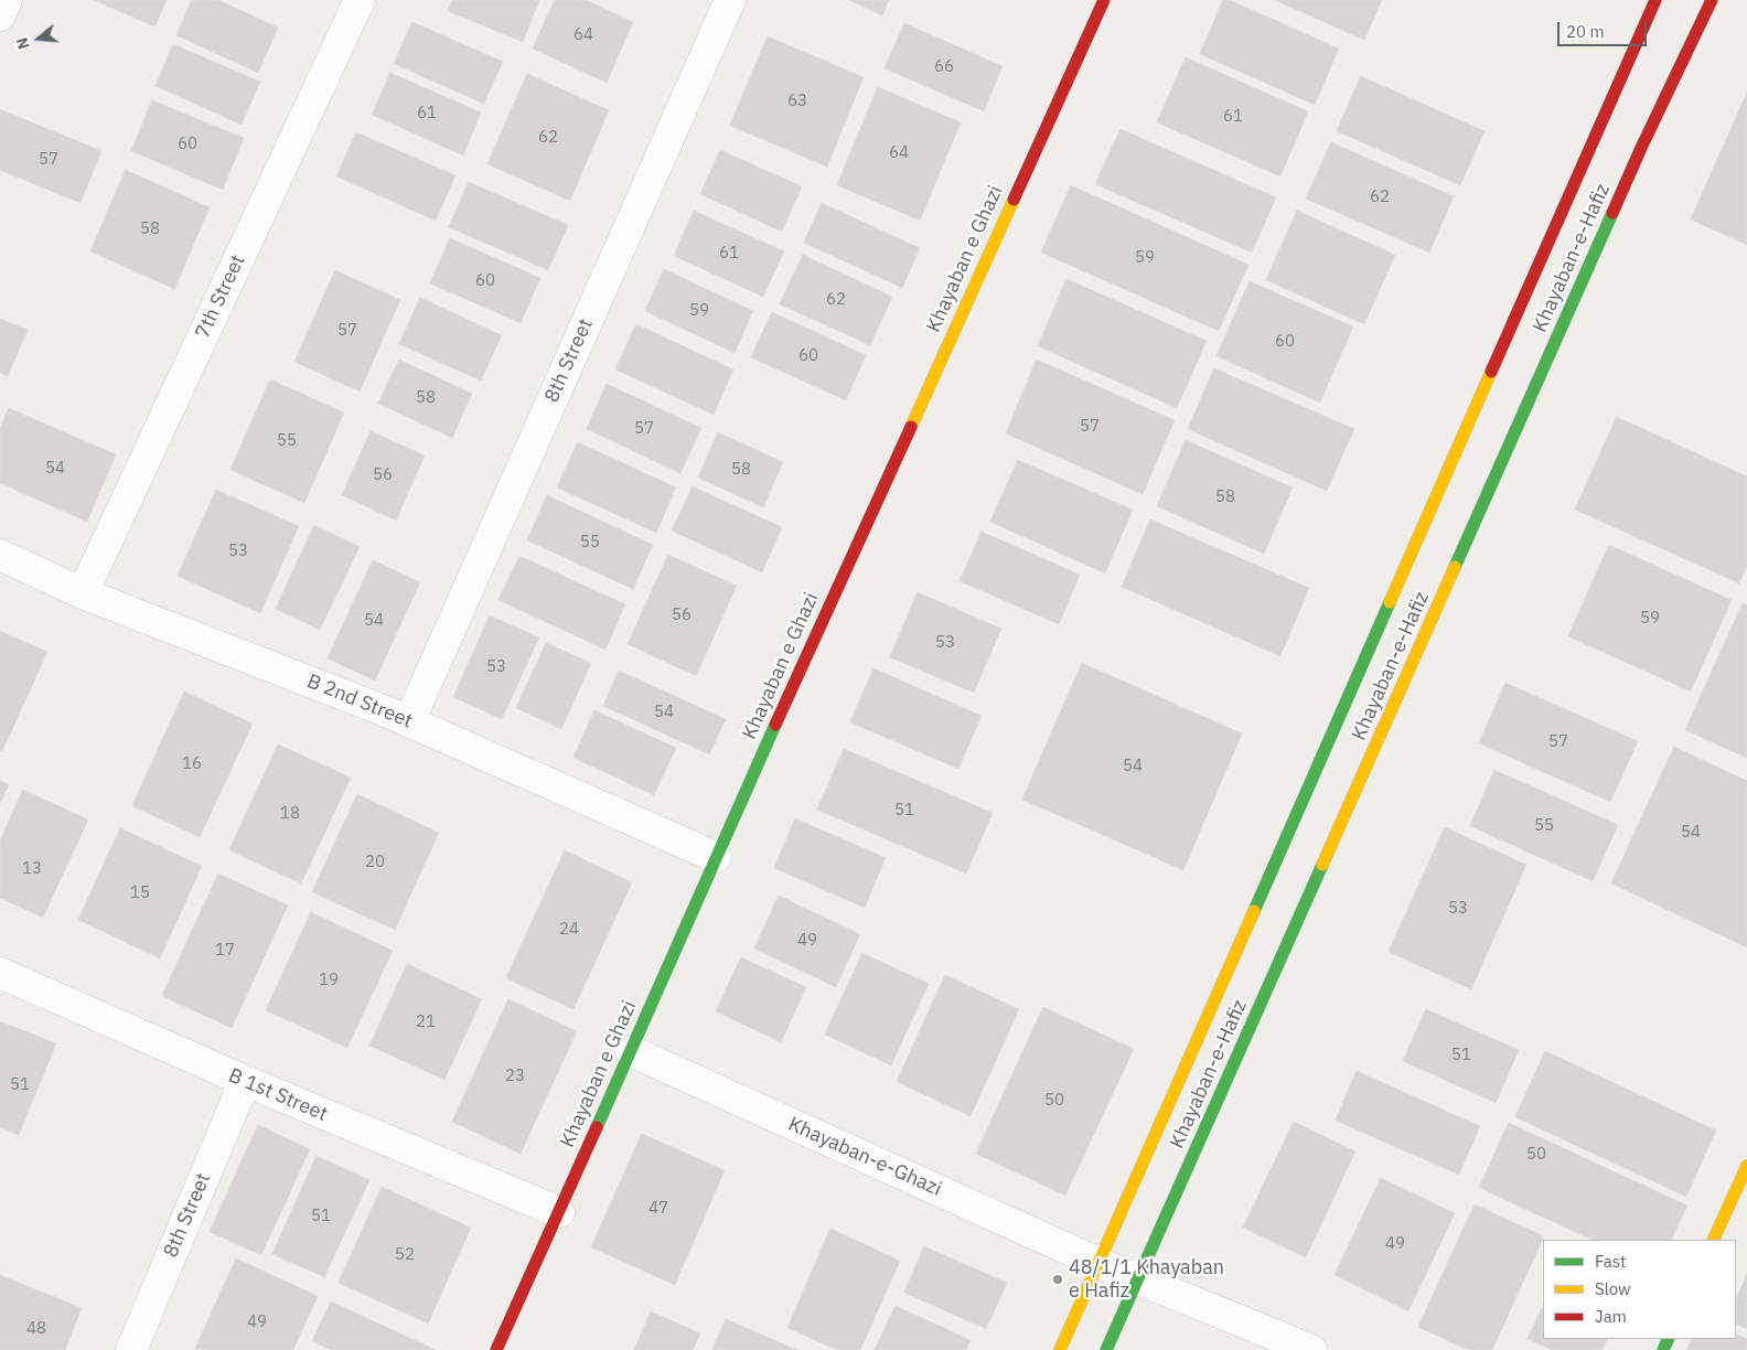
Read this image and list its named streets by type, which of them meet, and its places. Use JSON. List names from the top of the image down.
{
  "streets": {
    "main road": ["Khayaban-e-Hafiz", "Khayaban e Ghazi"],
    "street": [
      "7th Street",
      "8th Street",
      "B 2nd Street",
      "B 1st Street",
      "Khayaban-e-Ghazi"
    ]
  },
  "crossings": [
    ["Khayaban-e-Hafiz", "Khayaban-e-Ghazi"],
    ["Khayaban e Ghazi", "B 2nd Street"],
    ["Khayaban e Ghazi", "B 1st Street"],
    ["Khayaban e Ghazi", "Khayaban-e-Ghazi"],
    ["7th Street", "B 2nd Street"],
    ["8th Street", "B 2nd Street"],
    ["8th Street", "B 1st Street"]
  ],
  "places": ["48/1/1 Khayaban e Hafiz"],
  "house_numbers": [
    "64",
    "66",
    "63",
    "61",
    "61",
    "62",
    "60",
    "64",
    "57",
    "62",
    "58",
    "61",
    "59",
    "60",
    "62",
    "59",
    "57",
    "60",
    "60",
    "58",
    "57",
    "57",
    "55",
    "54",
    "58",
    "56",
    "58",
    "55",
    "53",
    "56",
    "59",
    "54",
    "53",
    "53",
    "54",
    "57",
    "16",
    "54",
    "51",
    "18",
    "55",
    "54",
    "20",
    "13",
    "15",
    "53",
    "24",
    "49",
    "17",
    "19",
    "21",
    "51",
    "23",
    "51",
    "50",
    "50",
    "47",
    "51",
    "49",
    "52",
    "49",
    "48"
  ],
  "legend": ["Fast", "Slow", "Jam"],
  "scale_bar": "20 m",
  "north": "left"
}
